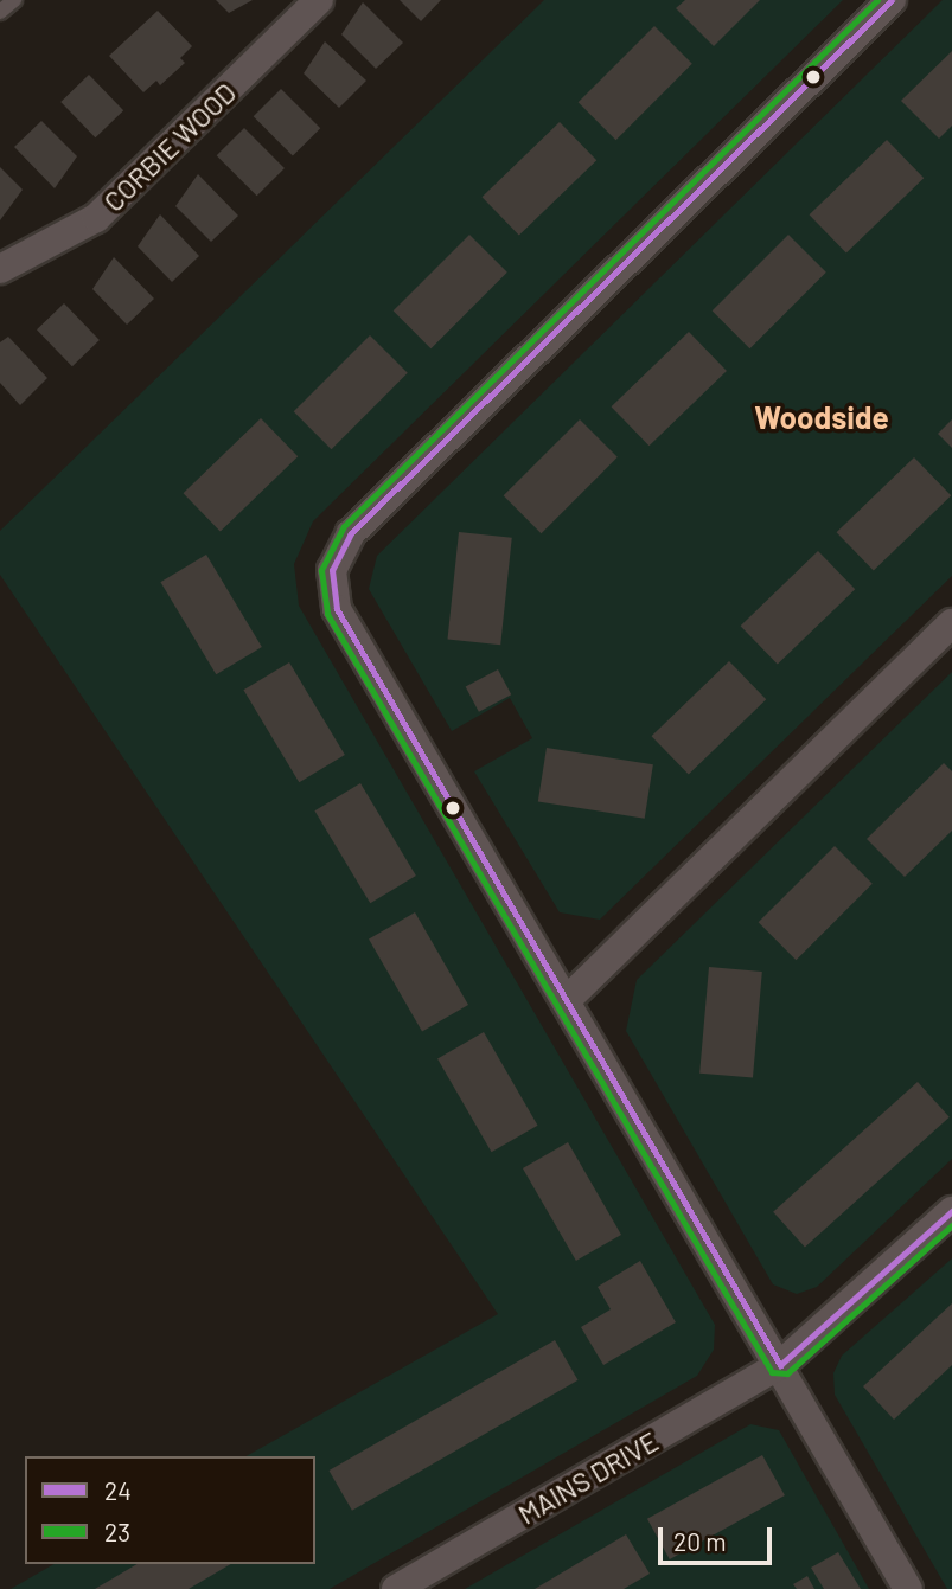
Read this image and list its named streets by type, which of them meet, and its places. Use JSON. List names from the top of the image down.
{
  "streets": {
    "street": ["CORBIE WOOD", "MAINS DRIVE"]
  },
  "districts": ["Woodside"],
  "lines": ["transit line 24", "transit line 23"],
  "legend": ["24", "23"],
  "scale_bar": "20 m"
}
